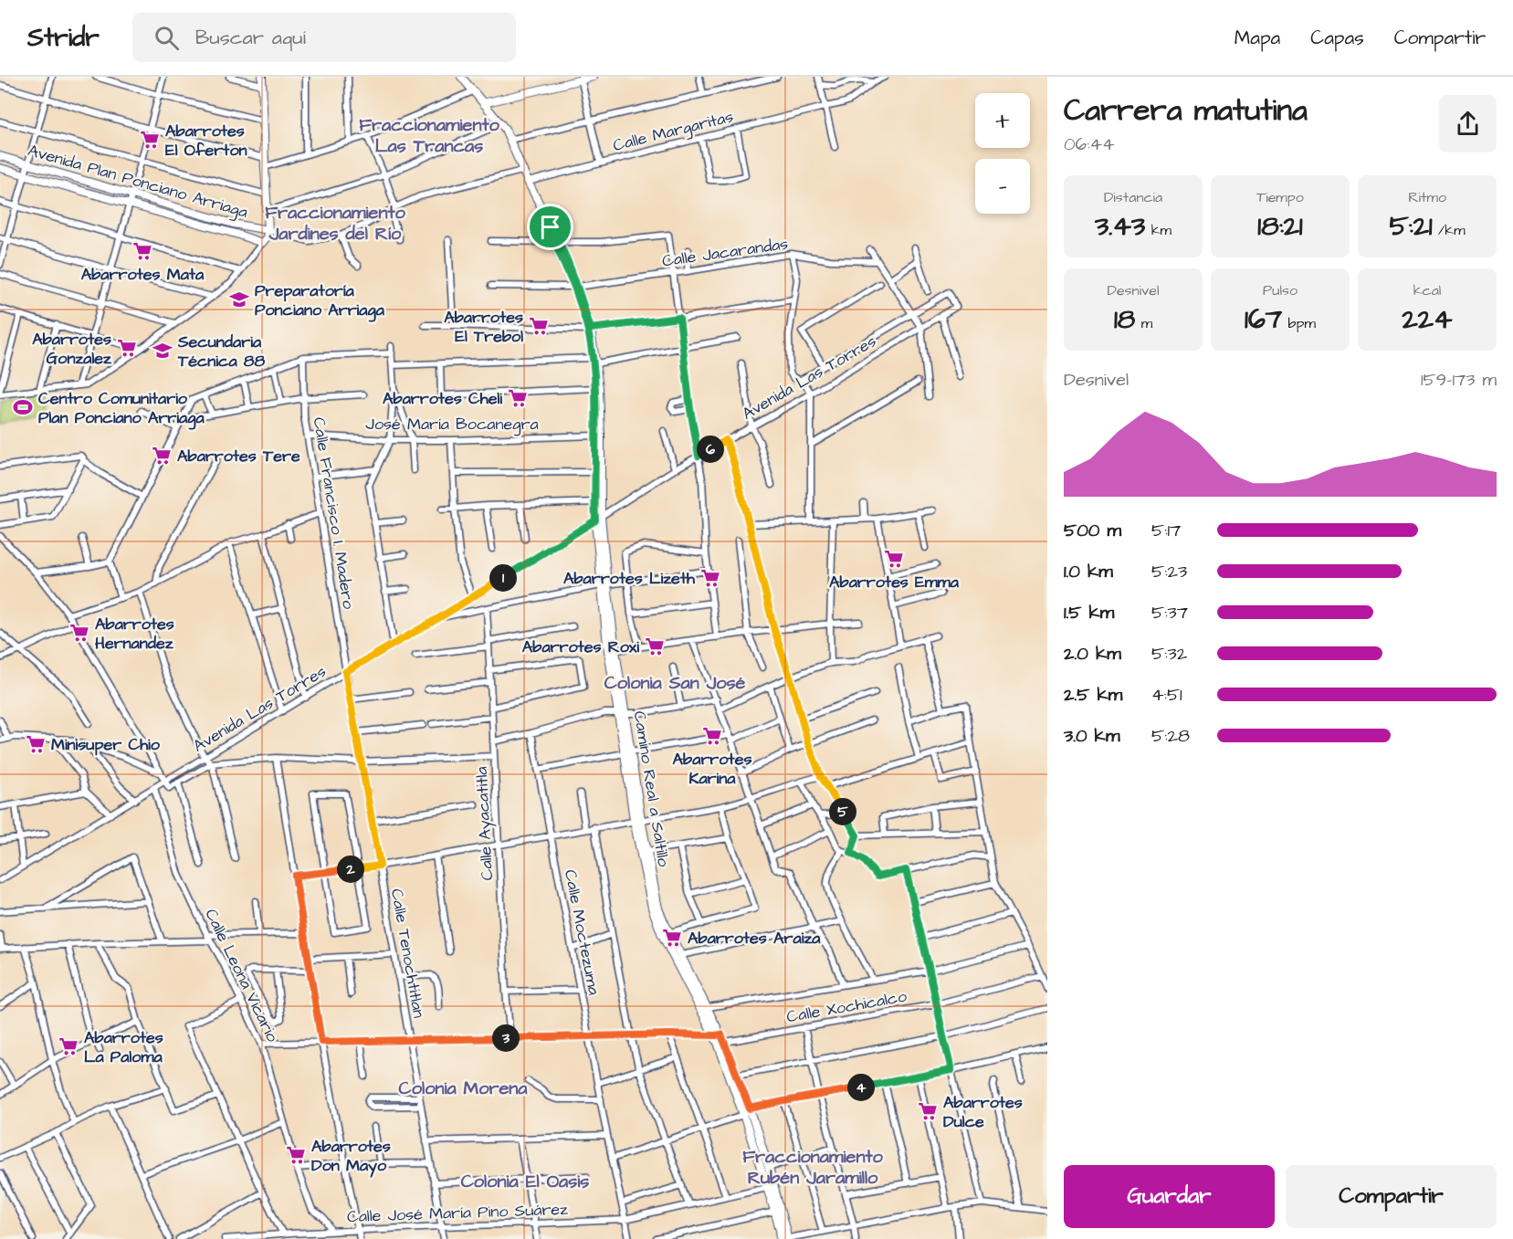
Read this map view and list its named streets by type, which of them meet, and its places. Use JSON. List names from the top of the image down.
{
  "streets": {
    "street": [
      "Calle Margaritas",
      "Avenida Plan Ponciano Arriaga",
      "Calle Jacarandas",
      "Avenida Las Torres",
      "José María Bocanegra",
      "Calle Francisco I. Madero",
      "Camino Real a Saltillo",
      "Calle Ayacatitla",
      "Calle Moctezuma",
      "Calle Tenochtitlan",
      "Calle Leona Vicario",
      "Calle Xochicalco",
      "Calle José María Pino Suárez"
    ]
  },
  "crossings": [
    ["Calle Margaritas", "Camino Real a Saltillo"],
    ["Calle Jacarandas", "Camino Real a Saltillo"],
    ["Avenida Las Torres", "Calle Francisco I. Madero"],
    ["Avenida Las Torres", "Camino Real a Saltillo"],
    ["Avenida Las Torres", "Calle Tenochtitlan"],
    ["Avenida Las Torres", "Calle Leona Vicario"],
    ["José María Bocanegra", "Calle Francisco I. Madero"],
    ["José María Bocanegra", "Camino Real a Saltillo"],
    ["Calle Francisco I. Madero", "Calle Tenochtitlan"],
    ["Camino Real a Saltillo", "Calle Xochicalco"],
    ["Camino Real a Saltillo", "Calle José María Pino Suárez"],
    ["Calle Ayacatitla", "Calle Xochicalco"],
    ["Calle Moctezuma", "Calle Xochicalco"],
    ["Calle Moctezuma", "Calle José María Pino Suárez"],
    ["Calle Tenochtitlan", "Calle Xochicalco"],
    ["Calle Tenochtitlan", "Calle José María Pino Suárez"],
    ["Calle Leona Vicario", "Calle Xochicalco"],
    ["Calle Leona Vicario", "Calle José María Pino Suárez"]
  ],
  "districts": [
    "Fraccionamiento Las Trancas",
    "Fraccionamiento Jardines del Río",
    "Colonia San José",
    "Colonia Morena",
    "Fraccionamiento Rubén Jaramillo",
    "Colonia El Oasis"
  ],
  "places": {
    "supermarket": [
      "Abarrotes El Oferton",
      "Abarrotes Mata",
      "Abarrotes El Trebol",
      "Abarrotes Gonzalez",
      "Abarrotes Cheli",
      "Abarrotes Tere",
      "Abarrotes Emma",
      "Abarrotes Lizeth",
      "Abarrotes Hernandez",
      "Abarrotes Roxi",
      "Abarrotes Karina",
      "Minisuper Chio",
      "Abarrotes Araiza",
      "Abarrotes La Paloma",
      "Abarrotes Dulce",
      "Abarrotes Don Mayo"
    ],
    "school or university": ["Preparatoría Ponciano Arriaga", "Secundaria Técnica 88"],
    "sports": ["Centro Comunitario Plan Ponciano Arriaga"]
  },
  "page": {
    "header": "Stridr",
    "search": "Buscar aquí",
    "nav": ["Mapa", "Capas", "Compartir"],
    "heading": ["Carrera matutina", "06:44"],
    "map_buttons": ["+", "−"],
    "stats": [
      ["Distancia", "3.43 km"],
      ["Tiempo", "18:21"],
      ["Ritmo", "5:21 /km"],
      ["Desnivel", "18 m"],
      ["Pulso", "167 bpm"],
      ["kcal", "224"]
    ],
    "chart": ["Desnivel", "159–173 m"],
    "pins": [
      "6",
      "1",
      "5",
      "2",
      "3",
      "4"
    ],
    "list": [
      {
        "name": "500 m",
        "note": "5:17"
      },
      {
        "name": "1.0 km",
        "note": "5:23"
      },
      {
        "name": "1.5 km",
        "note": "5:37"
      },
      {
        "name": "2.0 km",
        "note": "5:32"
      },
      {
        "name": "2.5 km",
        "note": "4:51"
      },
      {
        "name": "3.0 km",
        "note": "5:28"
      }
    ],
    "buttons": ["Guardar", "Compartir"]
  }
}
